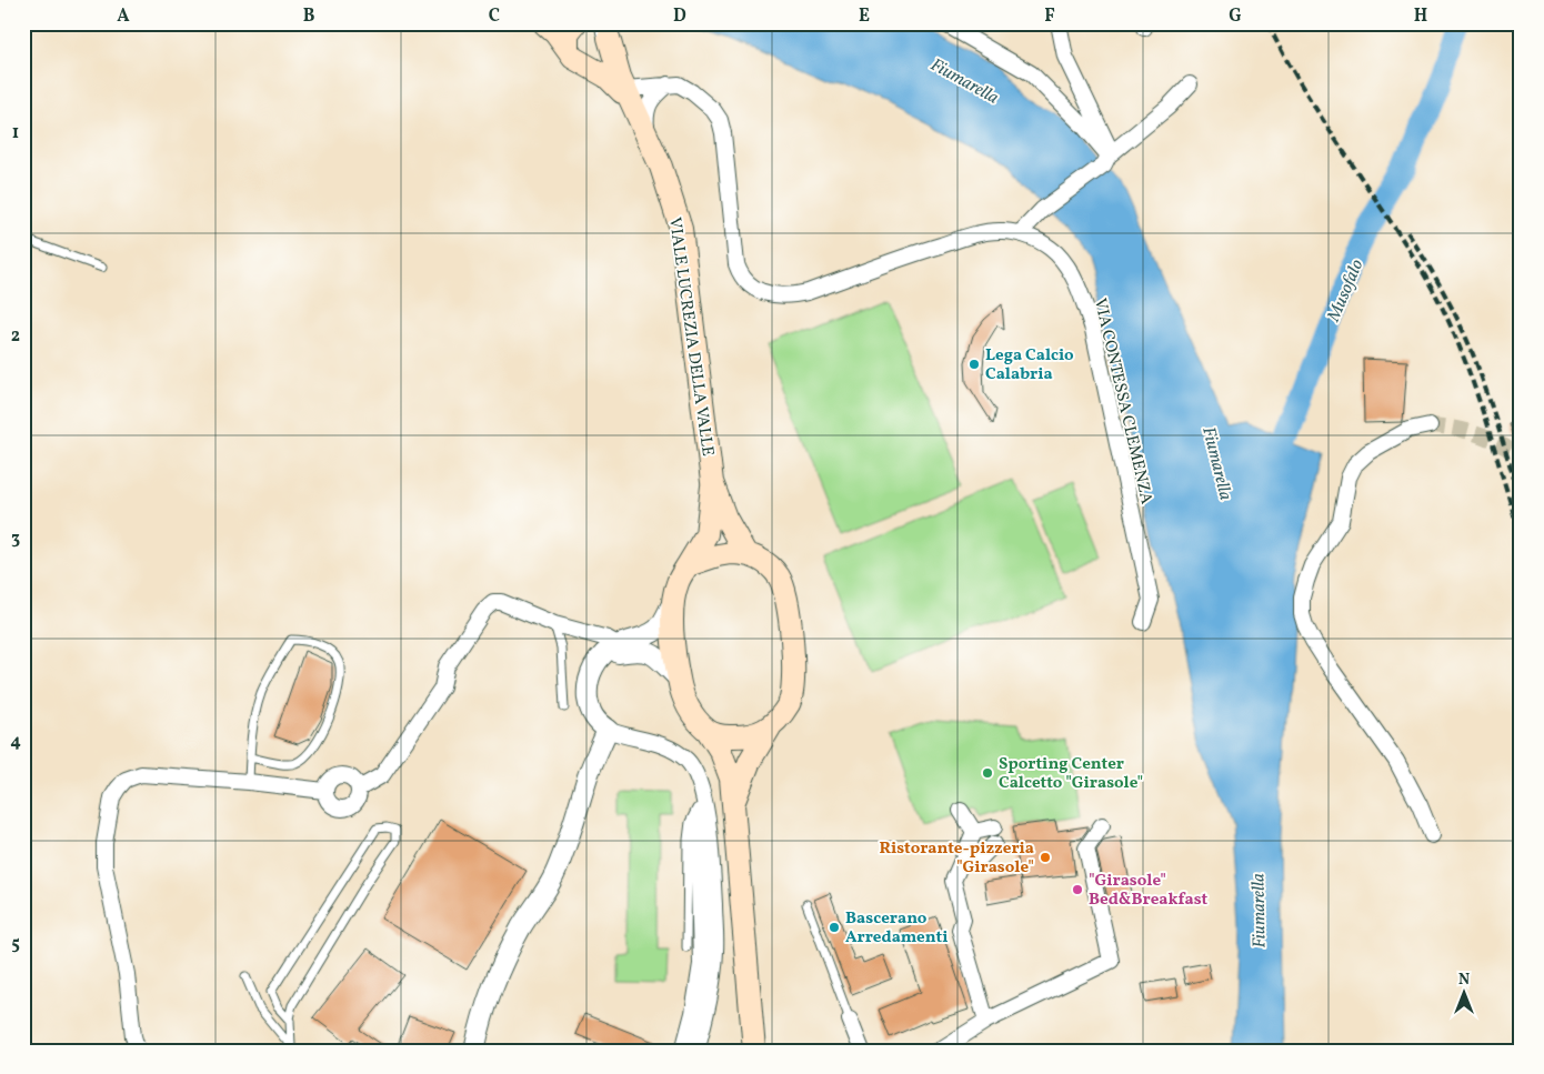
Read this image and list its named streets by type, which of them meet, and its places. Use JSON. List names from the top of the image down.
{
  "streets": {
    "main road": ["VIALE LUCREZIA DELLA VALLE"],
    "street": ["VIA CONTESSA CLEMENZA"]
  },
  "water": ["Fiumarella", "Musofalo"],
  "places": [
    "Lega Calcio Calabria",
    "Sporting Center Calcetto \"Girasole\"",
    "Ristorante-pizzeria \"Girasole\"",
    "\"Girasole\" Bed&Breakfast",
    "Bascerano Arredamenti"
  ],
  "north": "top",
  "grid": {
    "columns": [
      "A",
      "B",
      "C",
      "D",
      "E",
      "F",
      "G",
      "H"
    ],
    "rows": [
      "1",
      "2",
      "3",
      "4",
      "5"
    ]
  }
}
